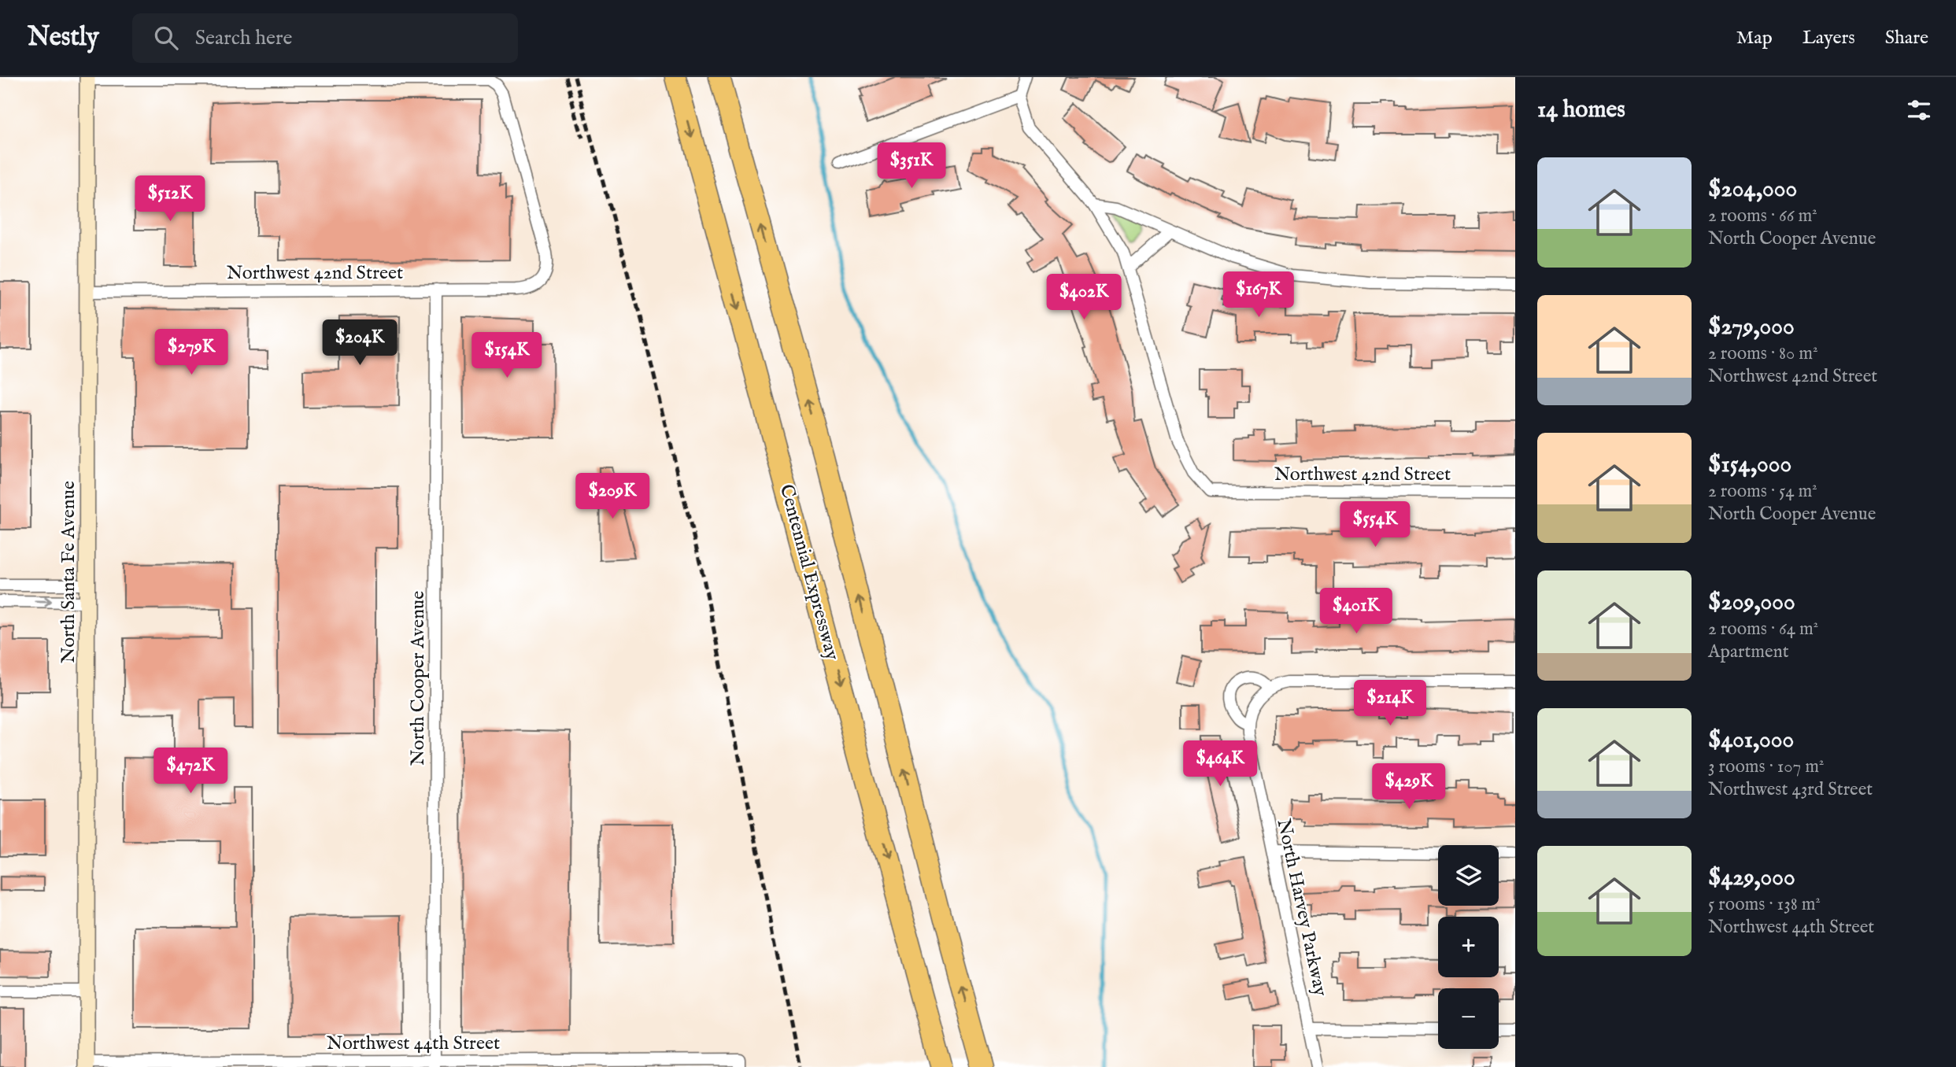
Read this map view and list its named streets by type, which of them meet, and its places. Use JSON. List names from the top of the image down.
{
  "streets": {
    "highway": ["Centennial Expressway"],
    "main road": ["North Santa Fe Avenue"],
    "street": [
      "Northwest 42nd Street",
      "North Cooper Avenue",
      "North Harvey Parkway",
      "Northwest 44th Street"
    ]
  },
  "crossings": [
    ["Northwest 42nd Street", "North Santa Fe Avenue"],
    ["Northwest 42nd Street", "North Cooper Avenue"],
    ["North Santa Fe Avenue", "Northwest 44th Street"],
    ["North Cooper Avenue", "Northwest 44th Street"]
  ],
  "page": {
    "header": "Nestly",
    "search": "Search here",
    "nav": ["Map", "Layers", "Share"],
    "heading": "14 homes",
    "price": [
      "$351K",
      "$512K",
      "$167K",
      "$402K",
      "$204K",
      "$279K",
      "$154K",
      "$209K",
      "$554K",
      "$401K",
      "$214K",
      "$464K",
      "$472K",
      "$429K"
    ],
    "list": [
      {
        "name": "$204,000",
        "note": "2 rooms · 66 m² · North Cooper Avenue"
      },
      {
        "name": "$279,000",
        "note": "2 rooms · 80 m² · Northwest 42nd Street"
      },
      {
        "name": "$154,000",
        "note": "2 rooms · 54 m² · North Cooper Avenue"
      },
      {
        "name": "$209,000",
        "note": "2 rooms · 64 m² · Apartment"
      },
      {
        "name": "$401,000",
        "note": "3 rooms · 107 m² · Northwest 43rd Street"
      },
      {
        "name": "$429,000",
        "note": "5 rooms · 138 m² · Northwest 44th Street"
      }
    ],
    "map_buttons": ["+", "−"]
  }
}
